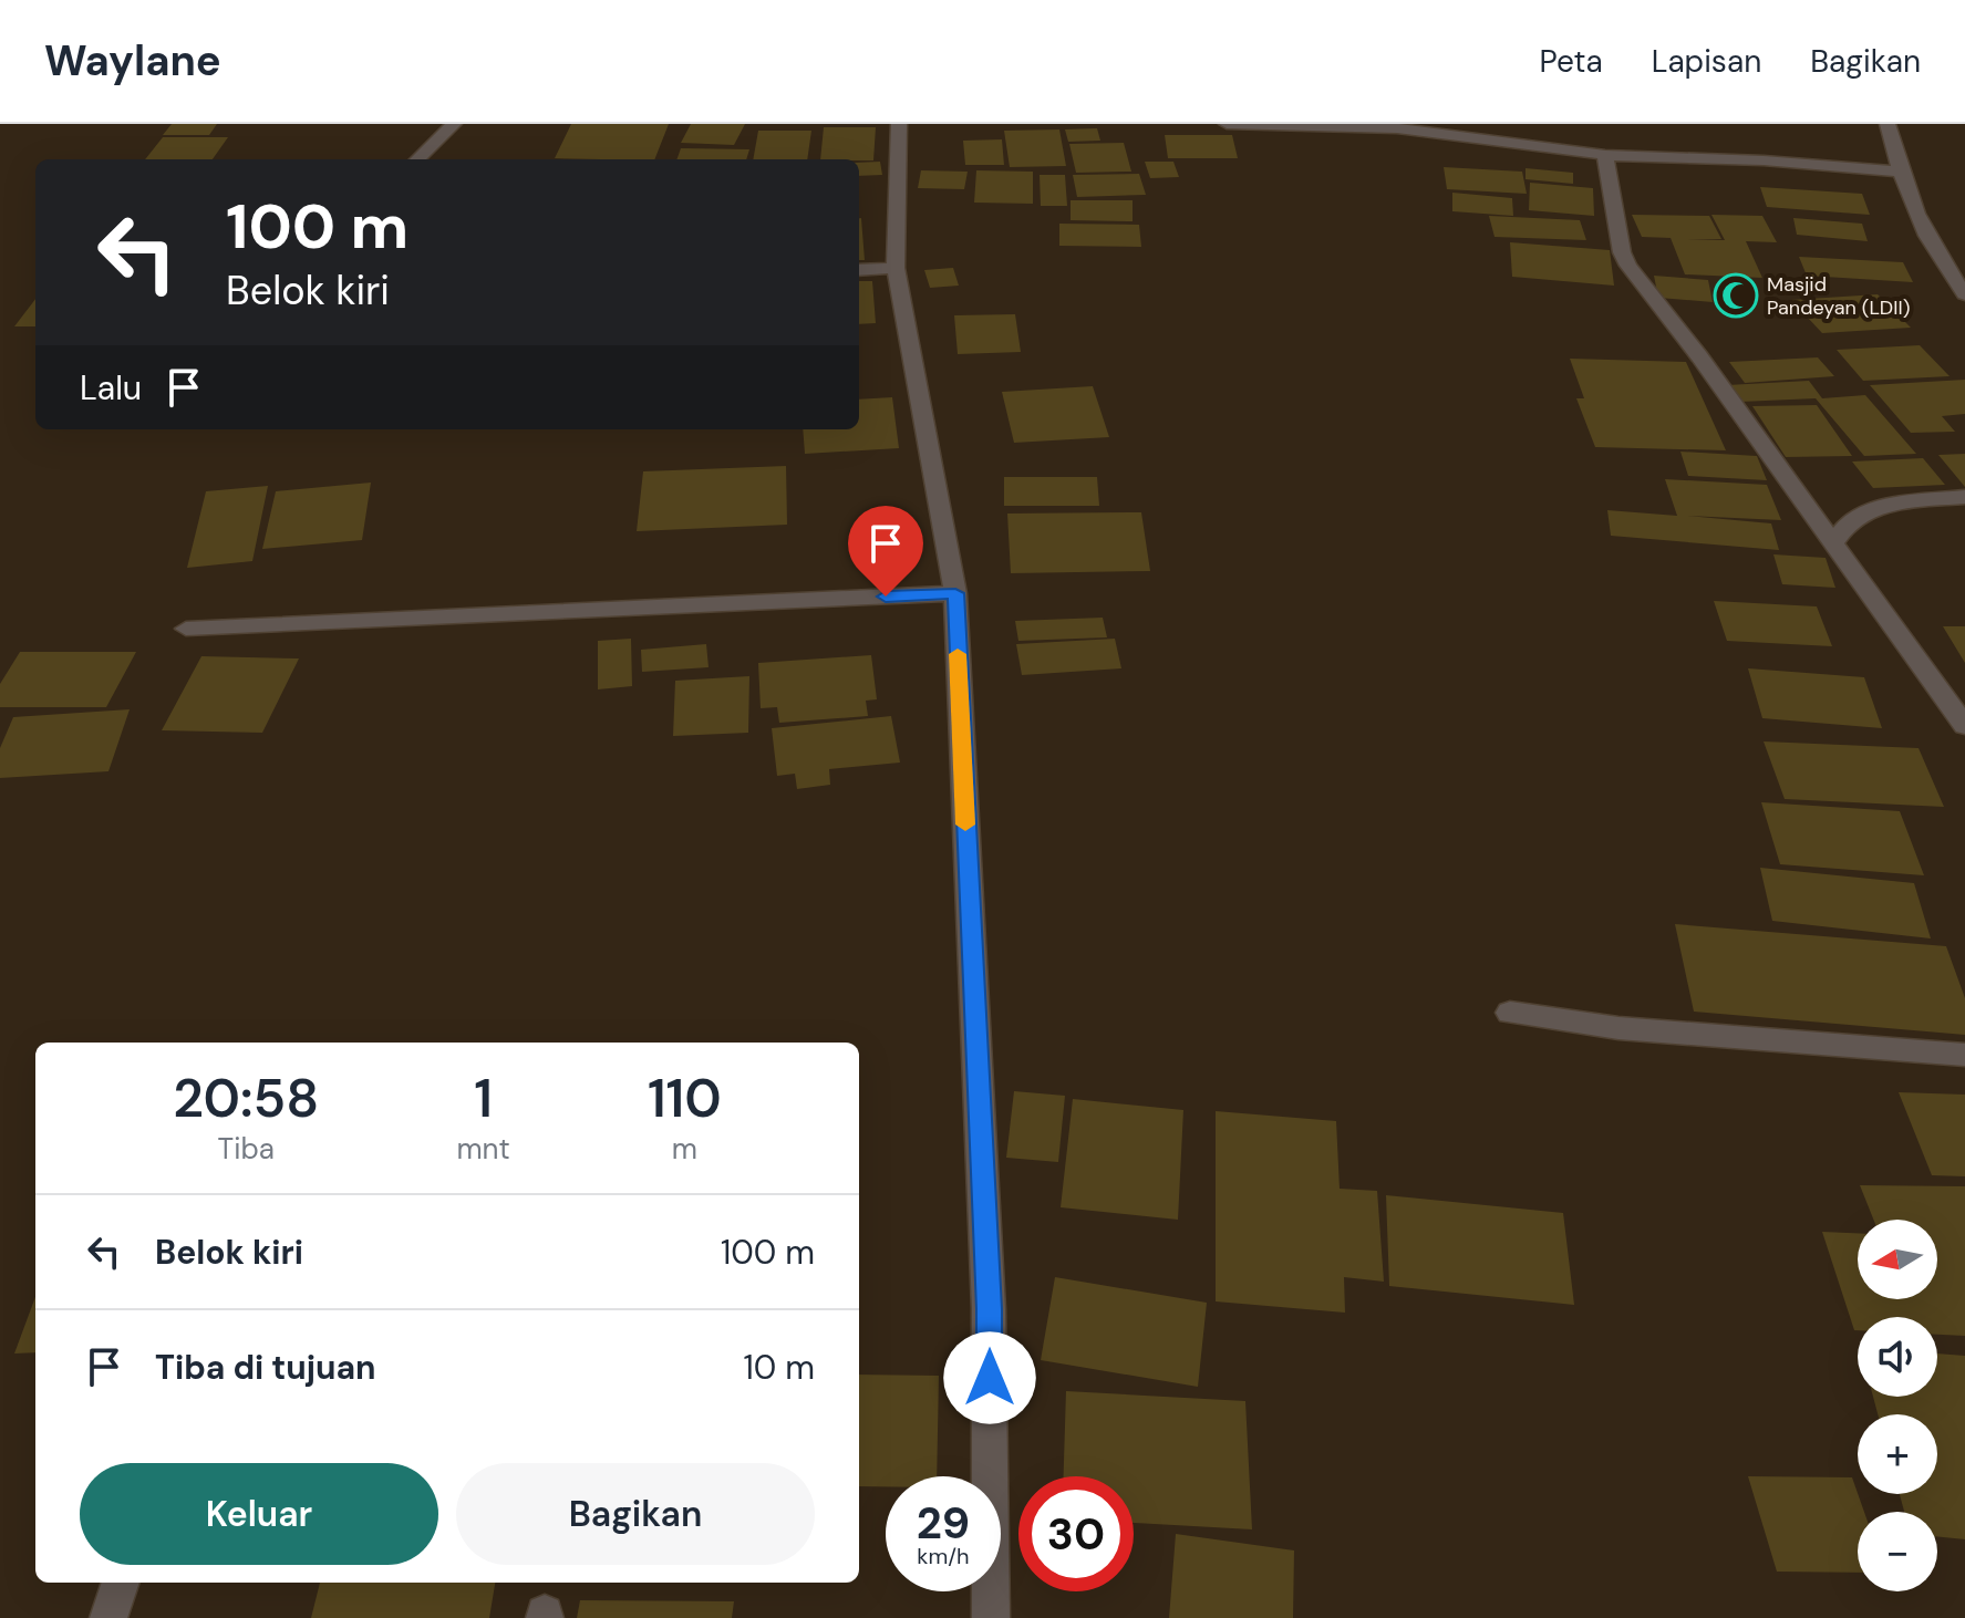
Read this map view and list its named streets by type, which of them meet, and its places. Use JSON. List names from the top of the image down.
{
  "places": {
    "mosque": ["Masjid Pandeyan (LDII)"]
  },
  "north": "left",
  "page": {
    "header": "Waylane",
    "nav": ["Peta", "Lapisan", "Bagikan"],
    "turn": ["100 m", "Belok kiri"],
    "then": "Lalu",
    "eta": [
      "20:58",
      "Tiba",
      "1",
      "mnt",
      "110",
      "m"
    ],
    "list": [
      {
        "name": "Belok kiri",
        "value": "100 m"
      },
      {
        "name": "Tiba di tujuan",
        "value": "10 m"
      }
    ],
    "map_buttons": ["+", "−"],
    "buttons": ["Keluar", "Bagikan"],
    "speed": "29 km/h",
    "limit": "30"
  }
}
